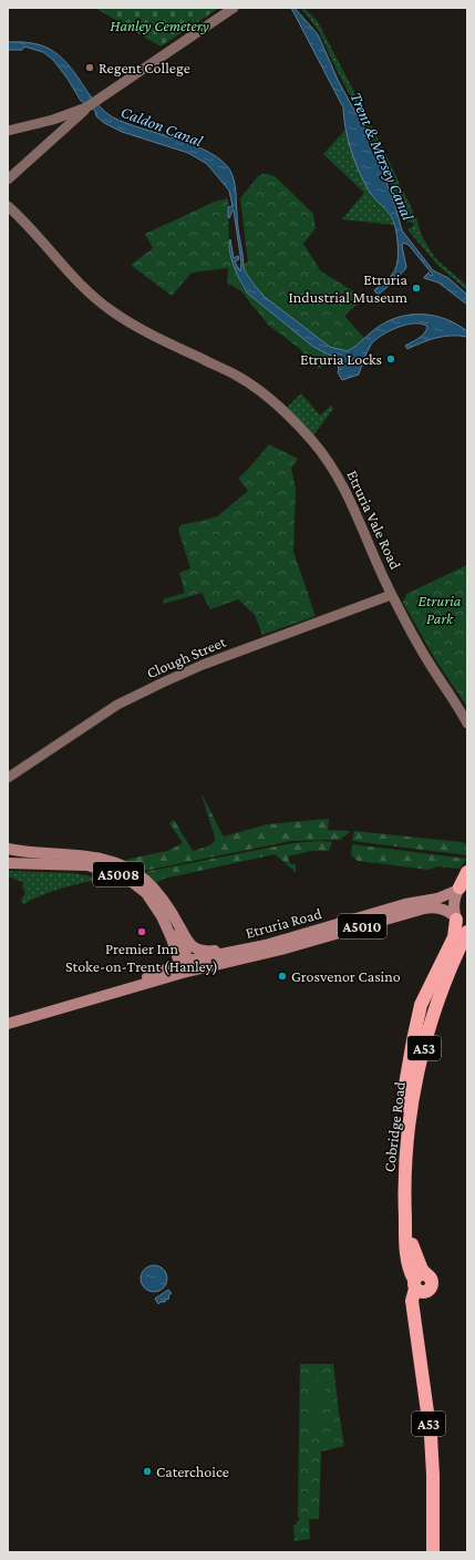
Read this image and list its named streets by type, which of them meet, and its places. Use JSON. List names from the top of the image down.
{
  "streets": {
    "highway": ["A53", "Cobridge Road"],
    "main road": [
      "Etruria Vale Road",
      "Clough Street",
      "A5008",
      "Etruria Road",
      "A5010"
    ]
  },
  "crossings": [
    ["Etruria Vale Road", "Clough Street"],
    ["A5008", "Etruria Road"]
  ],
  "water": ["Caldon Canal", "Trent & Mersey Canal"],
  "parks": ["Hanley Cemetery", "Etruria Park"],
  "places": [
    "Regent College",
    "Etruria Industrial Museum",
    "Etruria Locks",
    "Premier Inn Stoke-on-Trent (Hanley)",
    "Grosvenor Casino",
    "Caterchoice"
  ]
}
